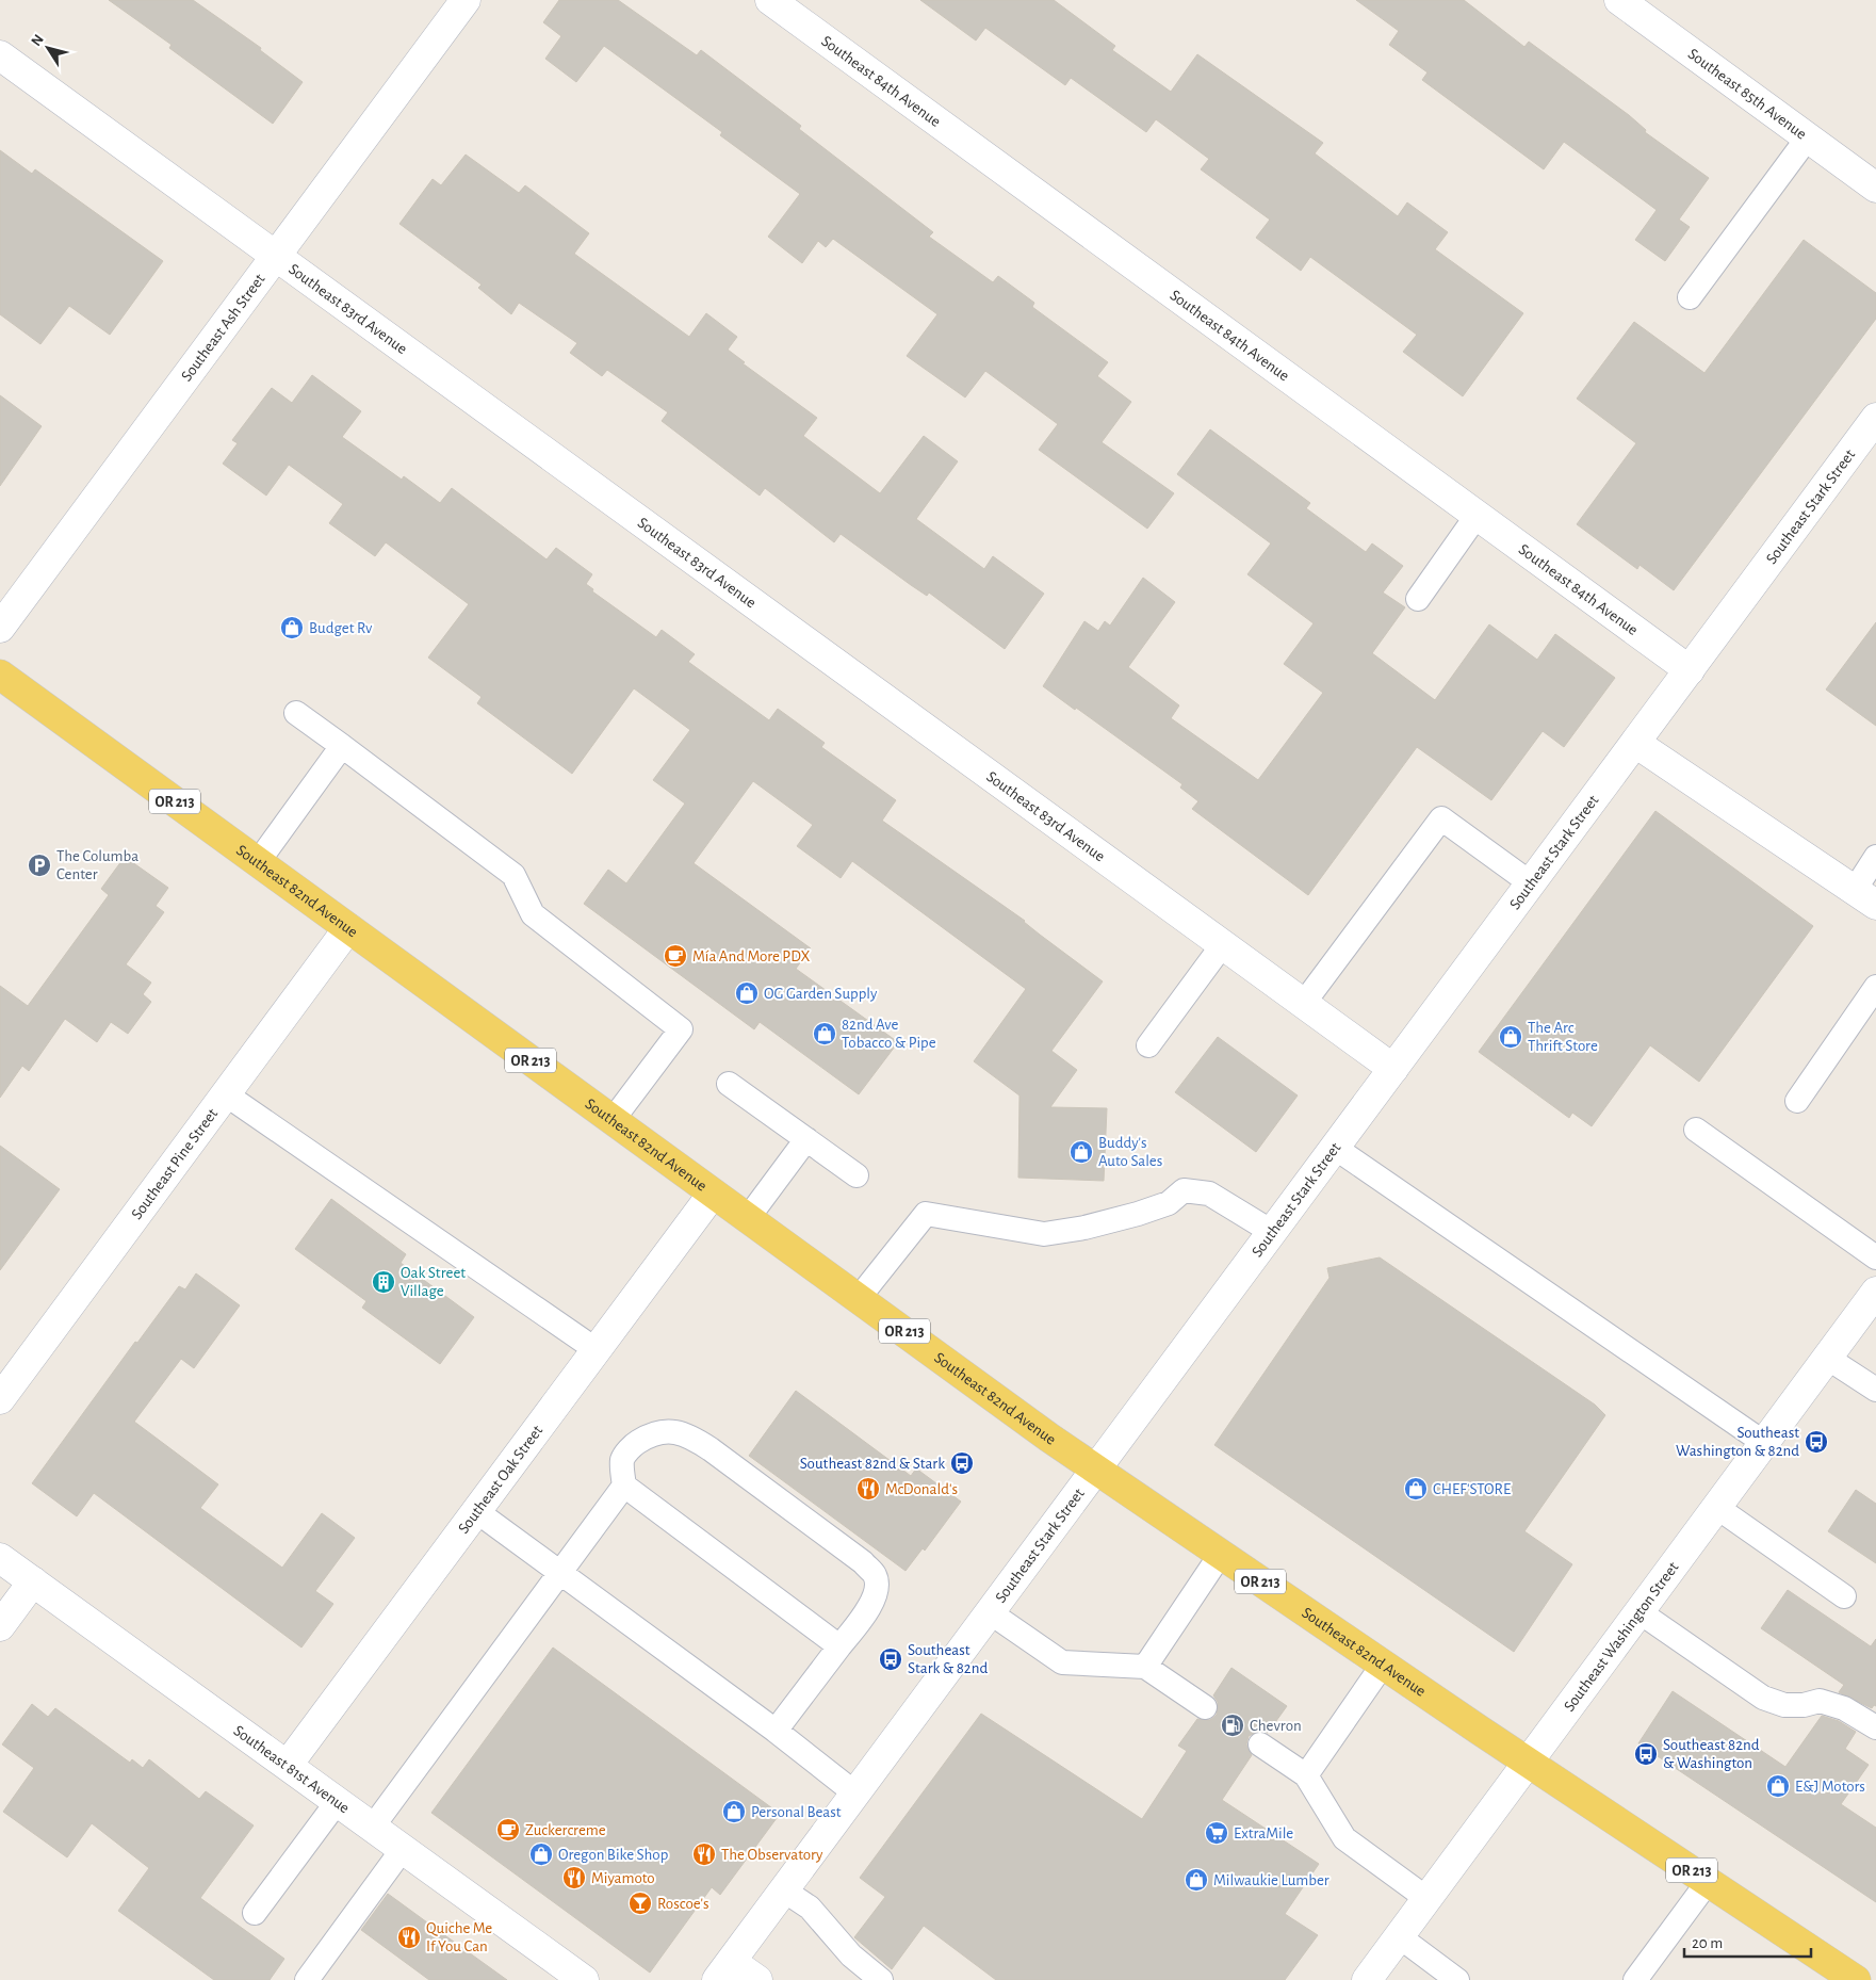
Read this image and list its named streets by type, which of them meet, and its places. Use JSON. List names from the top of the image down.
{
  "streets": {
    "main road": ["OR 213", "Southeast 82nd Avenue"],
    "street": [
      "Southeast 84th Avenue",
      "Southeast 85th Avenue",
      "Southeast 83rd Avenue",
      "Southeast Ash Street",
      "Southeast Stark Street",
      "Southeast Pine Street",
      "Southeast Oak Street",
      "Southeast Washington Street",
      "Southeast 81st Avenue"
    ]
  },
  "crossings": [
    ["Southeast 84th Avenue", "Southeast Stark Street"],
    ["Southeast 83rd Avenue", "Southeast Ash Street"],
    ["Southeast 83rd Avenue", "Southeast Stark Street"],
    ["Southeast Stark Street", "Southeast 82nd Avenue"],
    ["Southeast 82nd Avenue", "Southeast Pine Street"],
    ["Southeast 82nd Avenue", "Southeast Oak Street"],
    ["Southeast 82nd Avenue", "Southeast Washington Street"],
    ["Southeast Oak Street", "Southeast 81st Avenue"]
  ],
  "places": {
    "shop": [
      "Budget Rv",
      "OG Garden Supply",
      "82nd Ave Tobacco & Pipe",
      "The Arc Thrift Store",
      "Buddy's Auto Sales",
      "CHEF'STORE",
      "E&J Motors",
      "Personal Beast",
      "Oregon Bike Shop",
      "Milwaukie Lumber"
    ],
    "parking": ["The Columba Center"],
    "cafe": ["Mía And More PDX", "Zuckercreme"],
    "building": ["Oak Street Village"],
    "bus stop": [
      "Southeast Washington & 82nd",
      "Southeast 82nd & Stark",
      "Southeast Stark & 82nd",
      "Southeast 82nd & Washington"
    ],
    "restaurant": [
      "McDonald's",
      "The Observatory",
      "Miyamoto",
      "Quiche Me If You Can"
    ],
    "fuel station": ["Chevron"],
    "supermarket": ["ExtraMile"],
    "bar": ["Roscoe's"]
  },
  "scale_bar": "20 m",
  "north": "top left"
}
